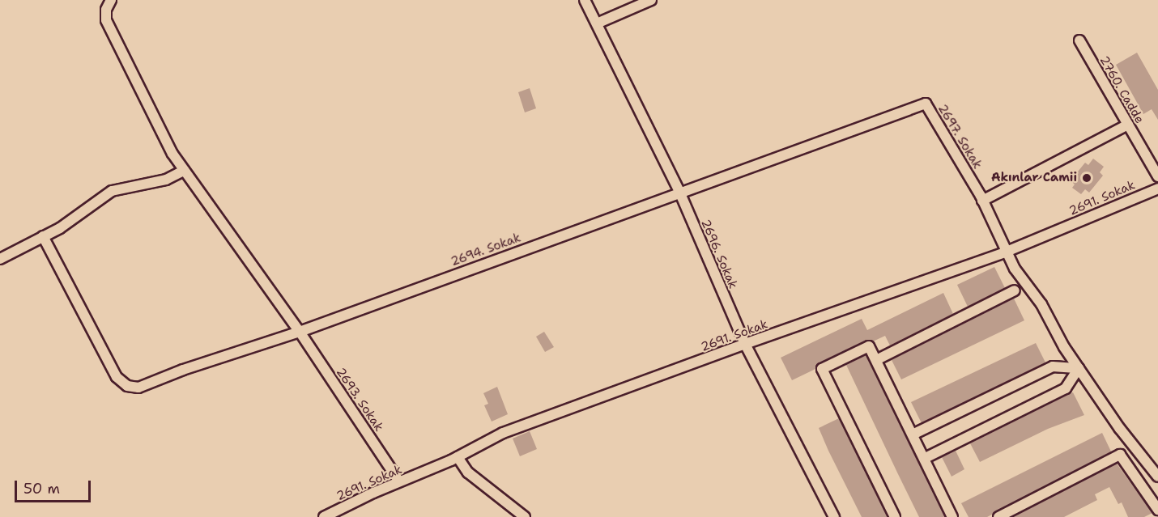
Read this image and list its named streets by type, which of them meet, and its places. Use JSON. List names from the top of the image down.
{
  "streets": {
    "street": [
      "2760. Cadde",
      "2697. Sokak",
      "2691. Sokak",
      "2694. Sokak",
      "2696. Sokak",
      "2693. Sokak"
    ]
  },
  "crossings": [
    ["2697. Sokak", "2691. Sokak"],
    ["2697. Sokak", "2694. Sokak"],
    ["2697. Sokak", "2696. Sokak"],
    ["2691. Sokak", "2696. Sokak"],
    ["2691. Sokak", "2693. Sokak"],
    ["2694. Sokak", "2696. Sokak"],
    ["2694. Sokak", "2693. Sokak"]
  ],
  "places": ["Akınlar Camii"],
  "scale_bar": "50 m"
}
